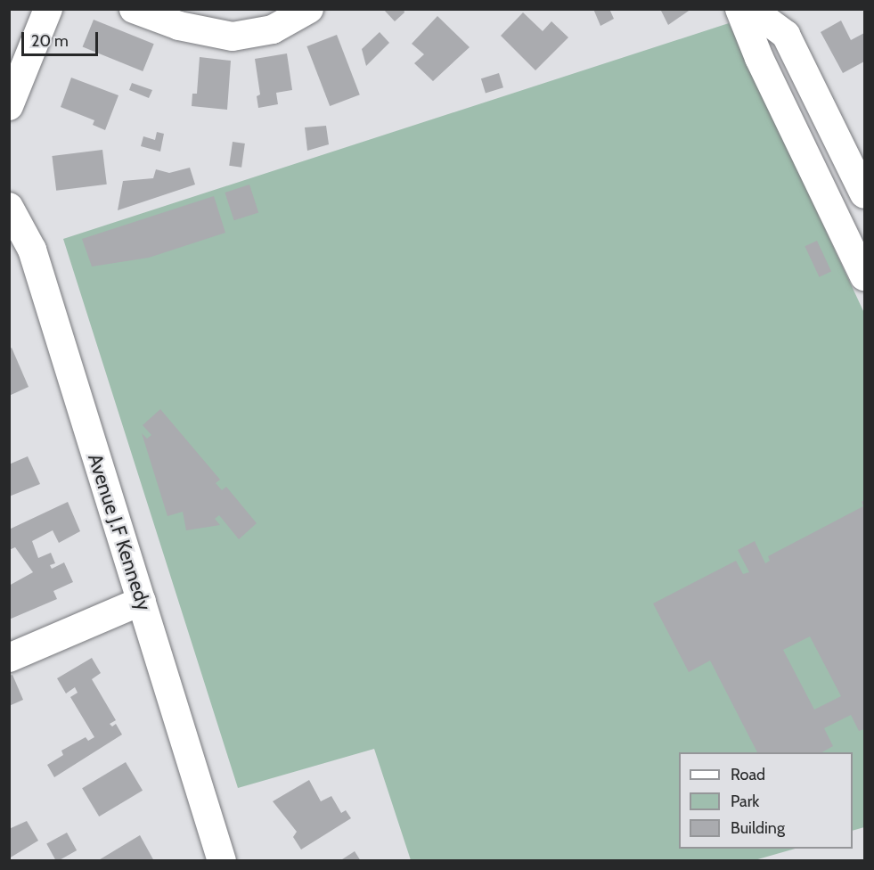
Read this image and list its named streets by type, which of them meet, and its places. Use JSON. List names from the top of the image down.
{
  "streets": {
    "street": ["Avenue J.F Kennedy"]
  },
  "legend": ["Road", "Park", "Building"],
  "scale_bar": "20 m"
}
